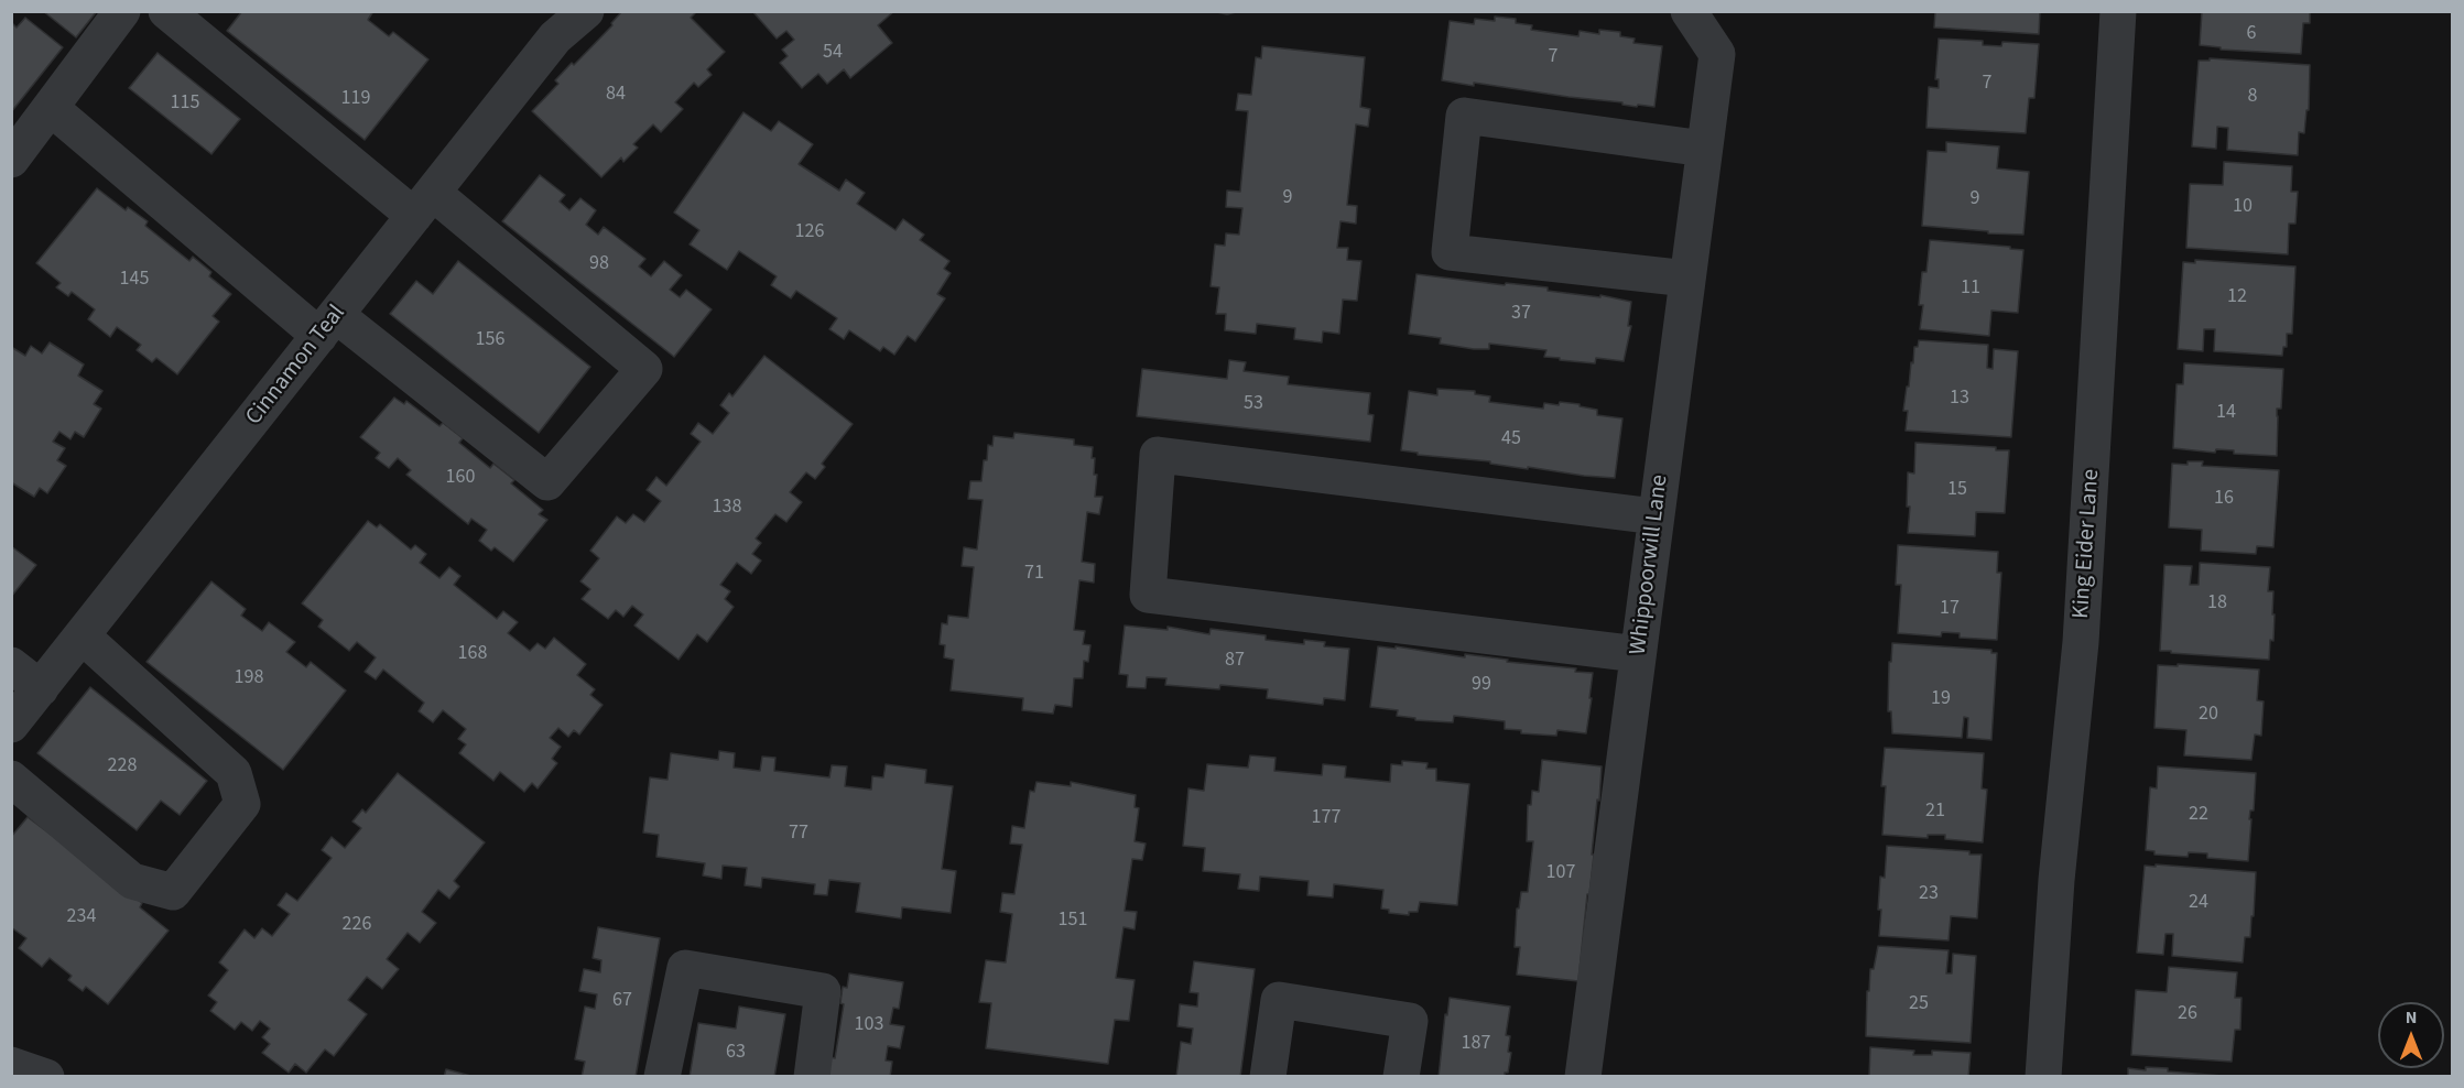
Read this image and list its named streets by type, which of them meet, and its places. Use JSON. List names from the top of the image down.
{
  "streets": {
    "street": ["Cinnamon Teal", "King Eider Lane", "Whippoorwill Lane"]
  },
  "house_numbers": [
    "6",
    "54",
    "7",
    "7",
    "84",
    "8",
    "119",
    "115",
    "9",
    "9",
    "10",
    "126",
    "98",
    "145",
    "11",
    "12",
    "37",
    "156",
    "13",
    "53",
    "14",
    "45",
    "160",
    "15",
    "16",
    "138",
    "71",
    "18",
    "17",
    "168",
    "87",
    "198",
    "99",
    "19",
    "20",
    "228",
    "21",
    "22",
    "177",
    "77",
    "107",
    "23",
    "24",
    "234",
    "151",
    "226",
    "67",
    "25",
    "26",
    "103",
    "187",
    "63"
  ],
  "north": "top"
}
